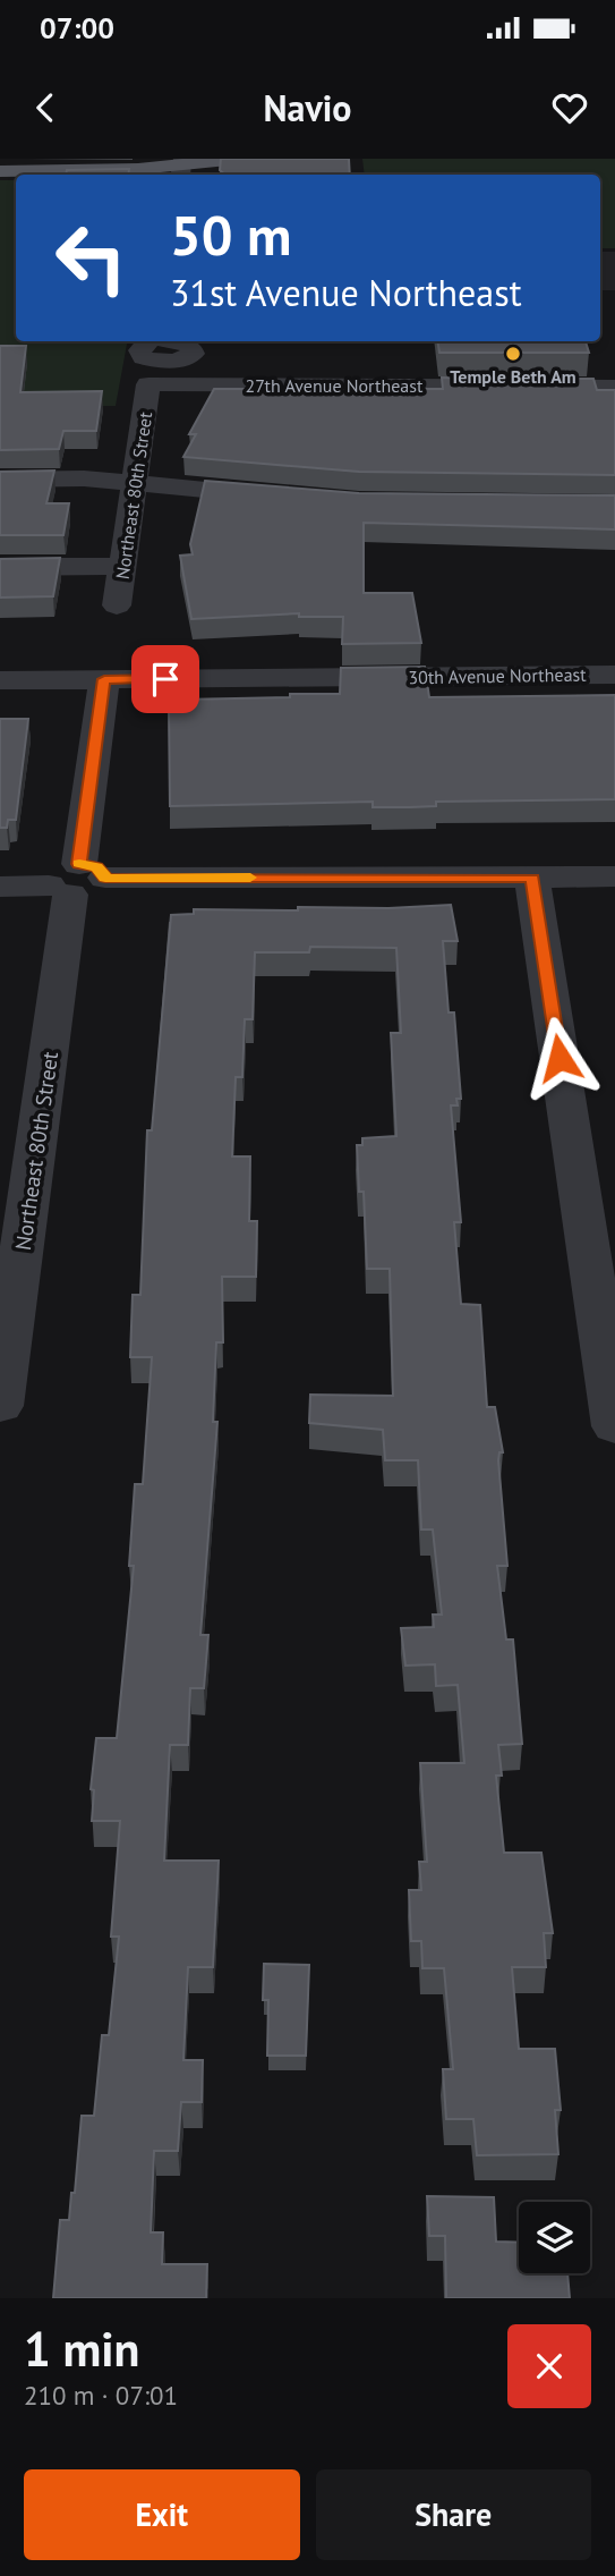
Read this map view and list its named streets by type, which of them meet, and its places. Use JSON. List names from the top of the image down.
{
  "streets": {
    "street": ["27th Avenue Northeast", "Northeast 80th Street", "30th Avenue Northeast"]
  },
  "crossings": [
    ["27th Avenue Northeast", "Northeast 80th Street"],
    ["Northeast 80th Street", "30th Avenue Northeast"]
  ],
  "places": ["Temple Beth Am"],
  "page": {
    "status": "07:00",
    "header": "Navio",
    "turn": ["50 m", "31st Avenue Northeast"],
    "heading": ["1 min", "210 m · 07:01"],
    "buttons": ["Exit", "Share"]
  }
}
